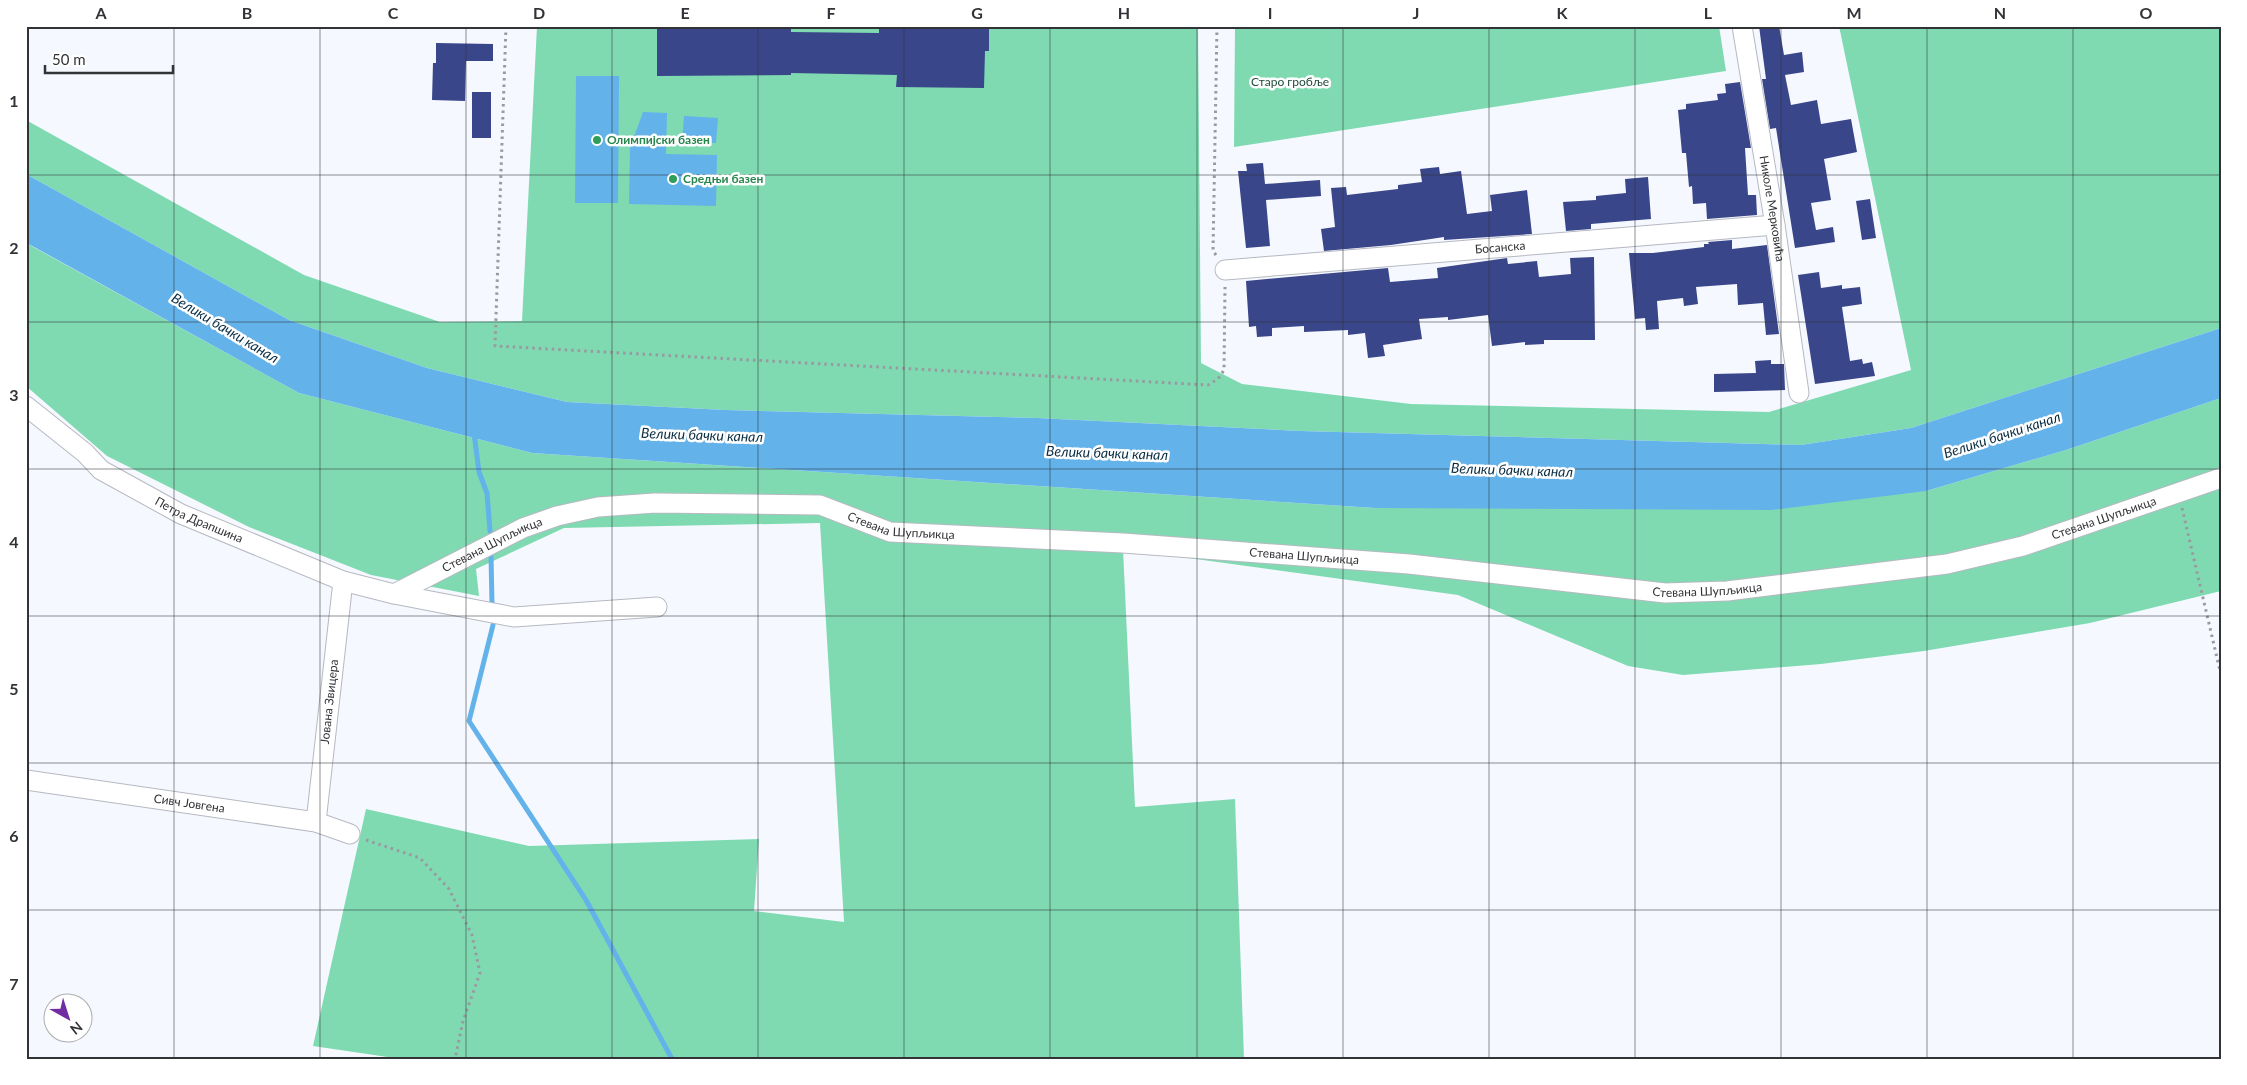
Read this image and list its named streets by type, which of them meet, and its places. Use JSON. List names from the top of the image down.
{
  "streets": {
    "street": [
      "Николе Мерковића",
      "Босанска",
      "Стевана Шупљикца",
      "Петра Драпшина",
      "Јована Звицера",
      "Сивч Јовгена"
    ]
  },
  "crossings": [
    ["Николе Мерковића", "Босанска"],
    ["Стевана Шупљикца", "Петра Драпшина"],
    ["Петра Драпшина", "Јована Звицера"],
    ["Јована Звицера", "Сивч Јовгена"]
  ],
  "water": ["Велики бачки канал"],
  "parks": ["Старо гробље"],
  "places": ["Олимпијски базен", "Средњи базен"],
  "scale_bar": "50 m",
  "north": "bottom right",
  "grid": {
    "columns": [
      "A",
      "B",
      "C",
      "D",
      "E",
      "F",
      "G",
      "H",
      "I",
      "J",
      "K",
      "L",
      "M",
      "N",
      "O"
    ],
    "rows": [
      "1",
      "2",
      "3",
      "4",
      "5",
      "6",
      "7"
    ]
  }
}
